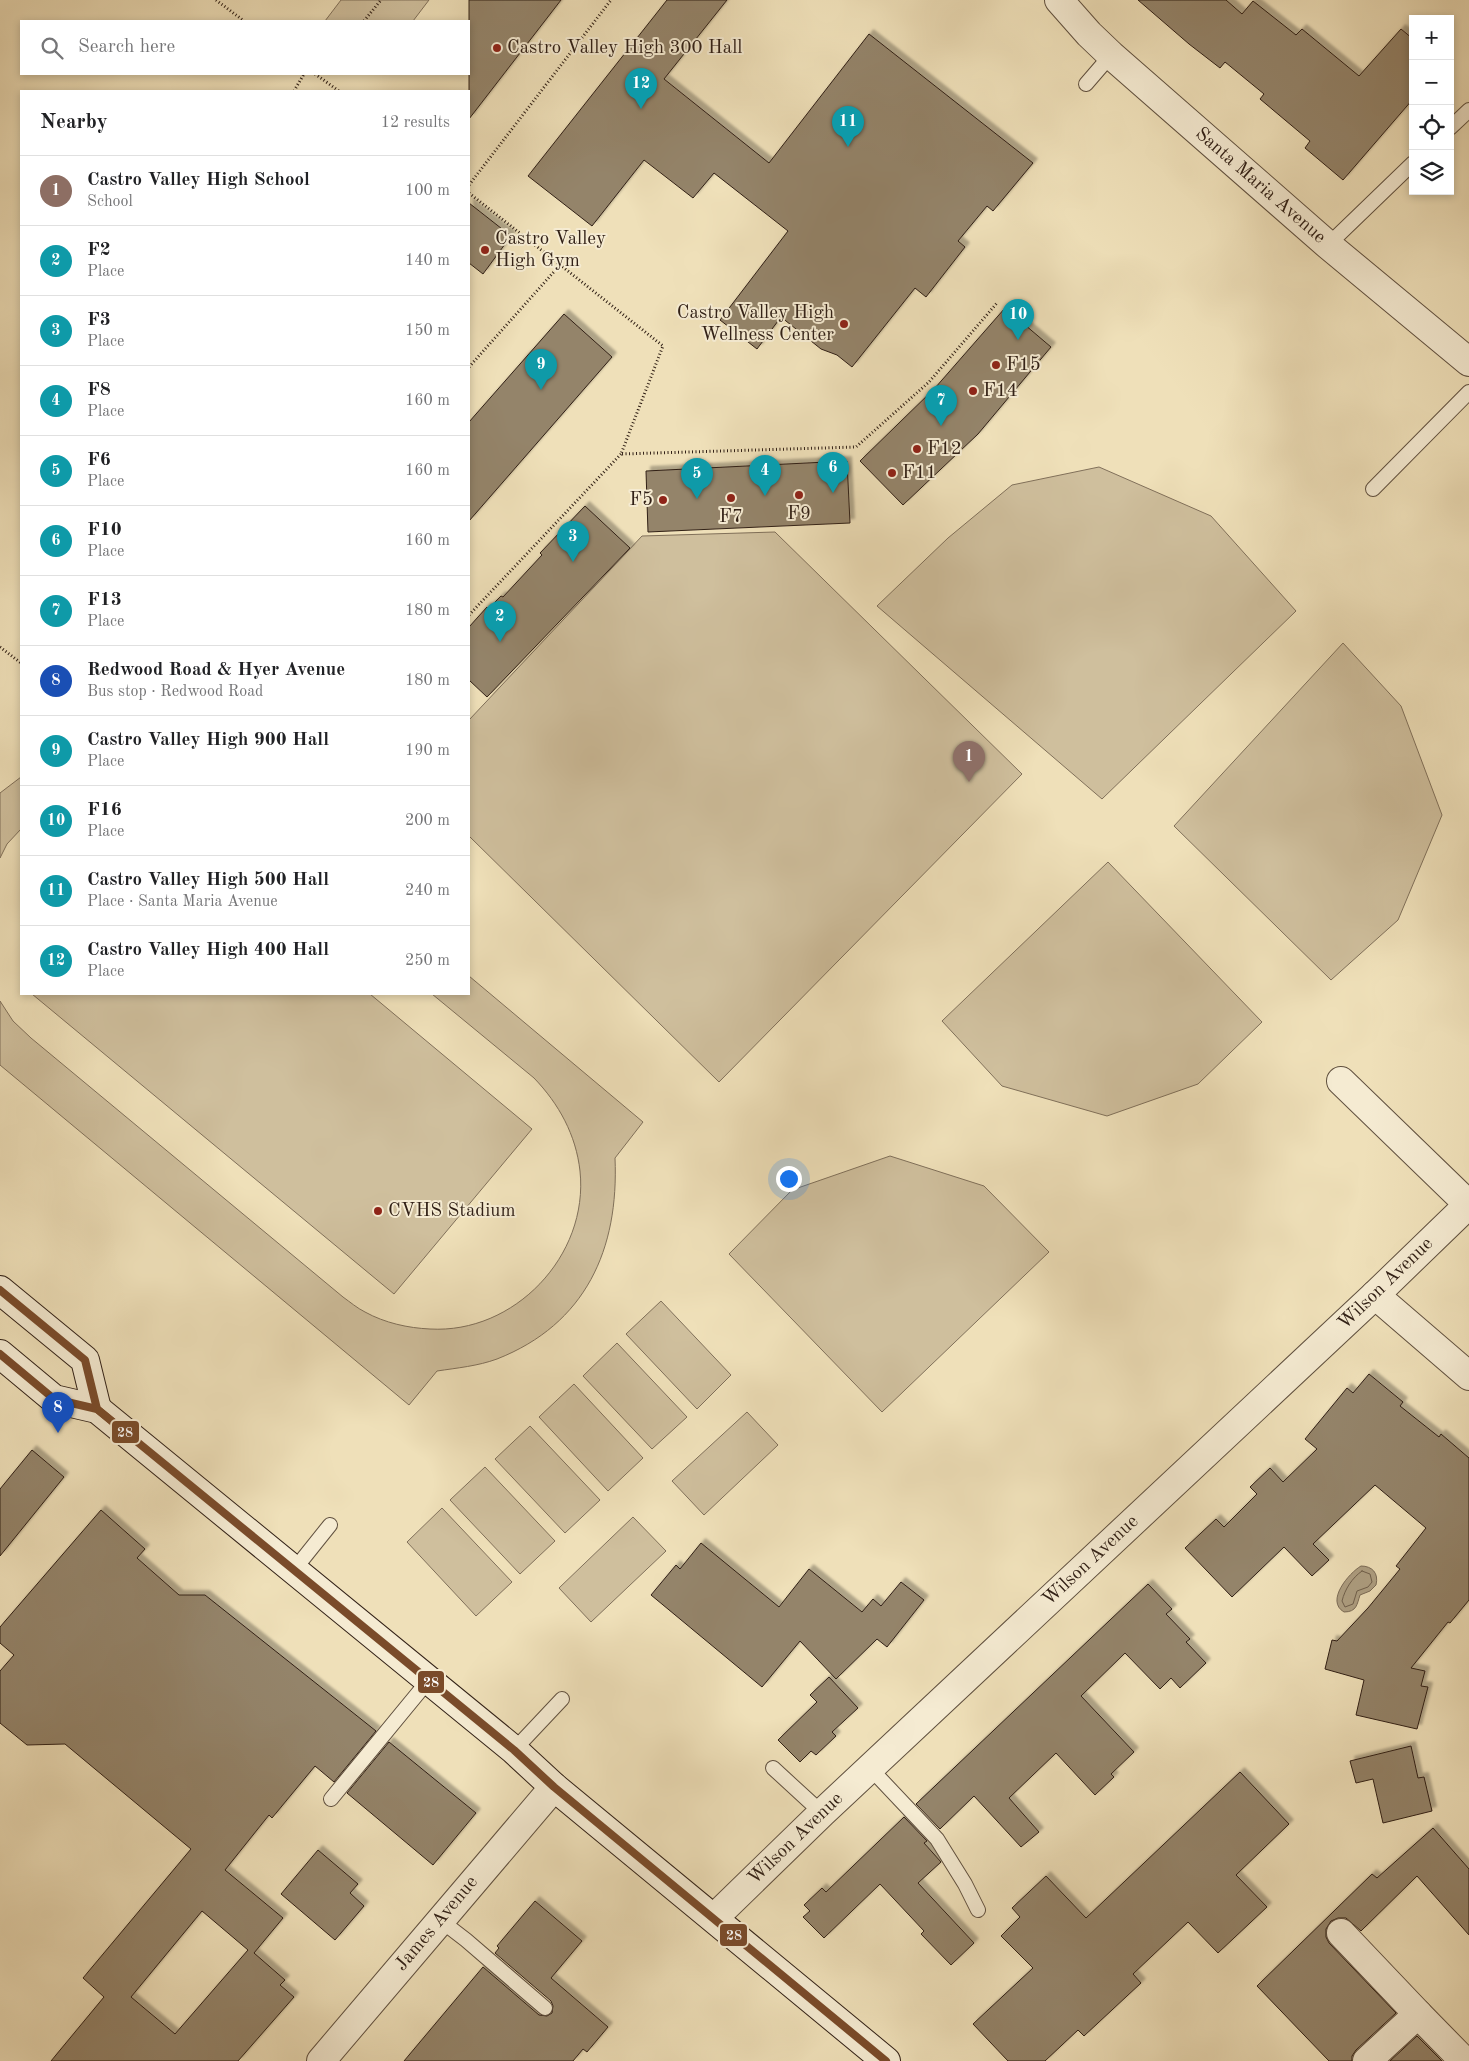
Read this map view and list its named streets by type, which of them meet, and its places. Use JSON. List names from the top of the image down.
{
  "streets": {
    "street": ["Santa Maria Avenue", "Wilson Avenue", "James Avenue"]
  },
  "places": [
    "Castro Valley High 300 Hall",
    "Castro Valley High Gym",
    "Castro Valley High Wellness Center",
    "F15",
    "F14",
    "F12",
    "F11",
    "F9",
    "F7",
    "F5",
    "CVHS Stadium"
  ],
  "lines": ["transit line 28"],
  "page": {
    "map_buttons": ["+", "−"],
    "search": "Search here",
    "pins": [
      "12",
      "11",
      "10",
      "9",
      "7",
      "6",
      "4",
      "5",
      "3",
      "2",
      "1",
      "8"
    ],
    "heading": ["Nearby", "12 results"],
    "list": [
      {
        "mark": "1",
        "name": "Castro Valley High School",
        "note": "School",
        "value": "100 m"
      },
      {
        "mark": "2",
        "name": "F2",
        "note": "Place",
        "value": "140 m"
      },
      {
        "mark": "3",
        "name": "F3",
        "note": "Place",
        "value": "150 m"
      },
      {
        "mark": "4",
        "name": "F8",
        "note": "Place",
        "value": "160 m"
      },
      {
        "mark": "5",
        "name": "F6",
        "note": "Place",
        "value": "160 m"
      },
      {
        "mark": "6",
        "name": "F10",
        "note": "Place",
        "value": "160 m"
      },
      {
        "mark": "7",
        "name": "F13",
        "note": "Place",
        "value": "180 m"
      },
      {
        "mark": "8",
        "name": "Redwood Road & Hyer Avenue",
        "note": "Bus stop · Redwood Road",
        "value": "180 m"
      },
      {
        "mark": "9",
        "name": "Castro Valley High 900 Hall",
        "note": "Place",
        "value": "190 m"
      },
      {
        "mark": "10",
        "name": "F16",
        "note": "Place",
        "value": "200 m"
      },
      {
        "mark": "11",
        "name": "Castro Valley High 500 Hall",
        "note": "Place · Santa Maria Avenue",
        "value": "240 m"
      },
      {
        "mark": "12",
        "name": "Castro Valley High 400 Hall",
        "note": "Place",
        "value": "250 m"
      }
    ]
  }
}
